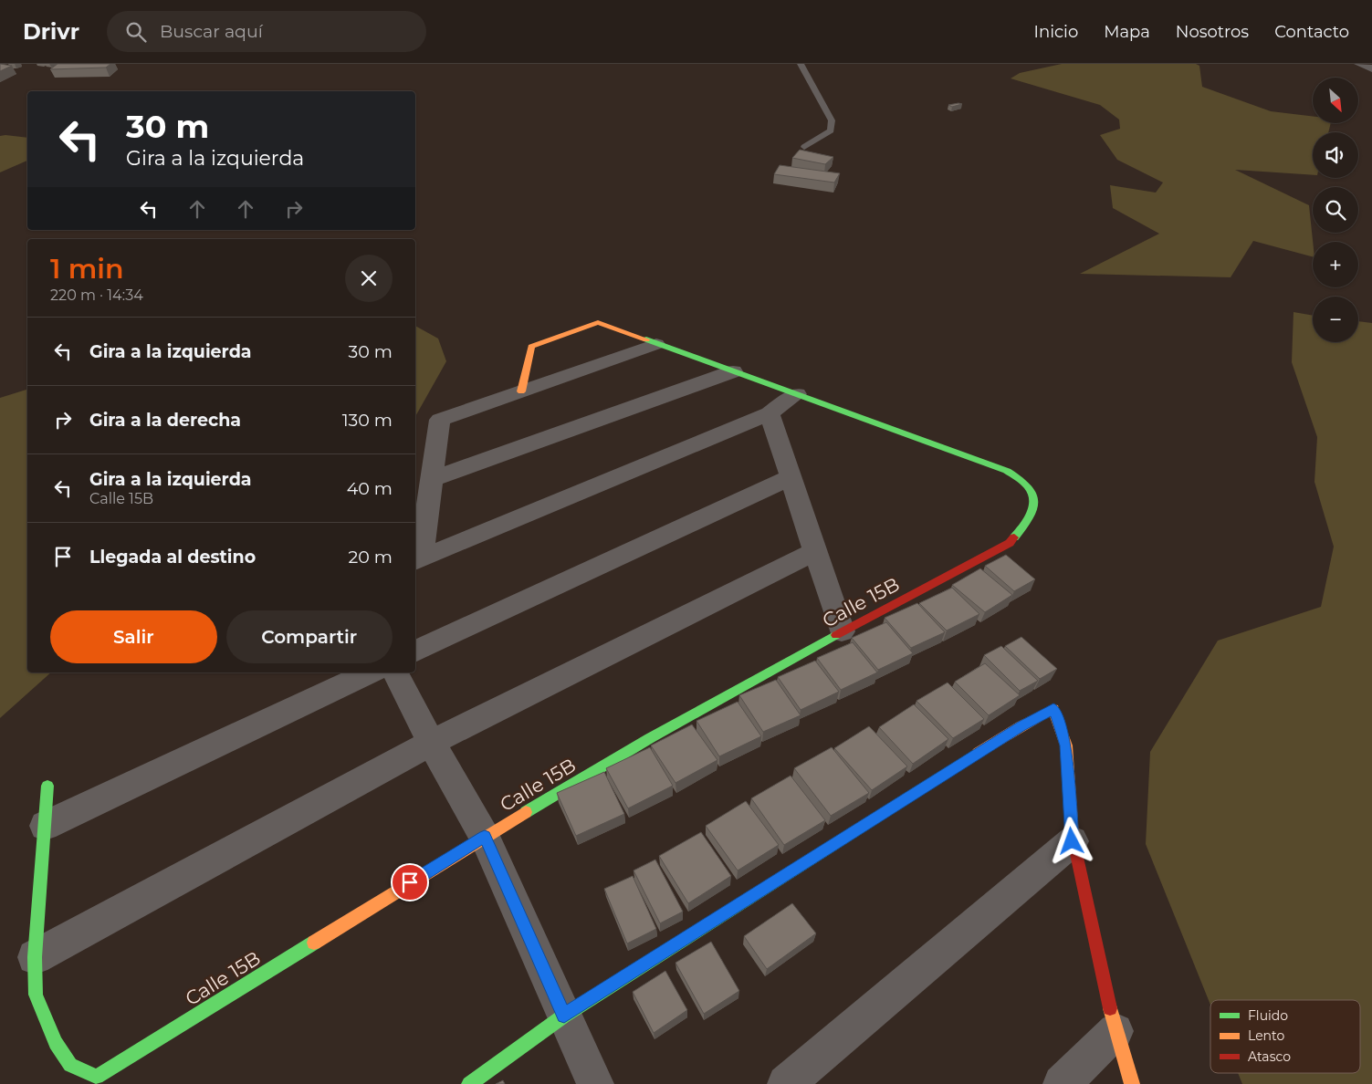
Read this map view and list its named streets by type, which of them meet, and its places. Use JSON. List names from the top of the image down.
{
  "streets": {
    "street": ["Calle 15B"]
  },
  "legend": ["Fluido", "Lento", "Atasco"],
  "north": "bottom right",
  "page": {
    "header": "Drivr",
    "search": "Buscar aquí",
    "nav": [
      "Inicio",
      "Mapa",
      "Nosotros",
      "Contacto"
    ],
    "map_buttons": ["+", "−"],
    "turn": ["30 m", "Gira a la izquierda"],
    "heading": ["1 min", "220 m · 14:34"],
    "list": [
      {
        "name": "Gira a la izquierda",
        "value": "30 m"
      },
      {
        "name": "Gira a la derecha",
        "value": "130 m"
      },
      {
        "name": "Gira a la izquierda",
        "note": "Calle 15B",
        "value": "40 m"
      },
      {
        "name": "Llegada al destino",
        "value": "20 m"
      }
    ],
    "buttons": ["Salir", "Compartir"]
  }
}
